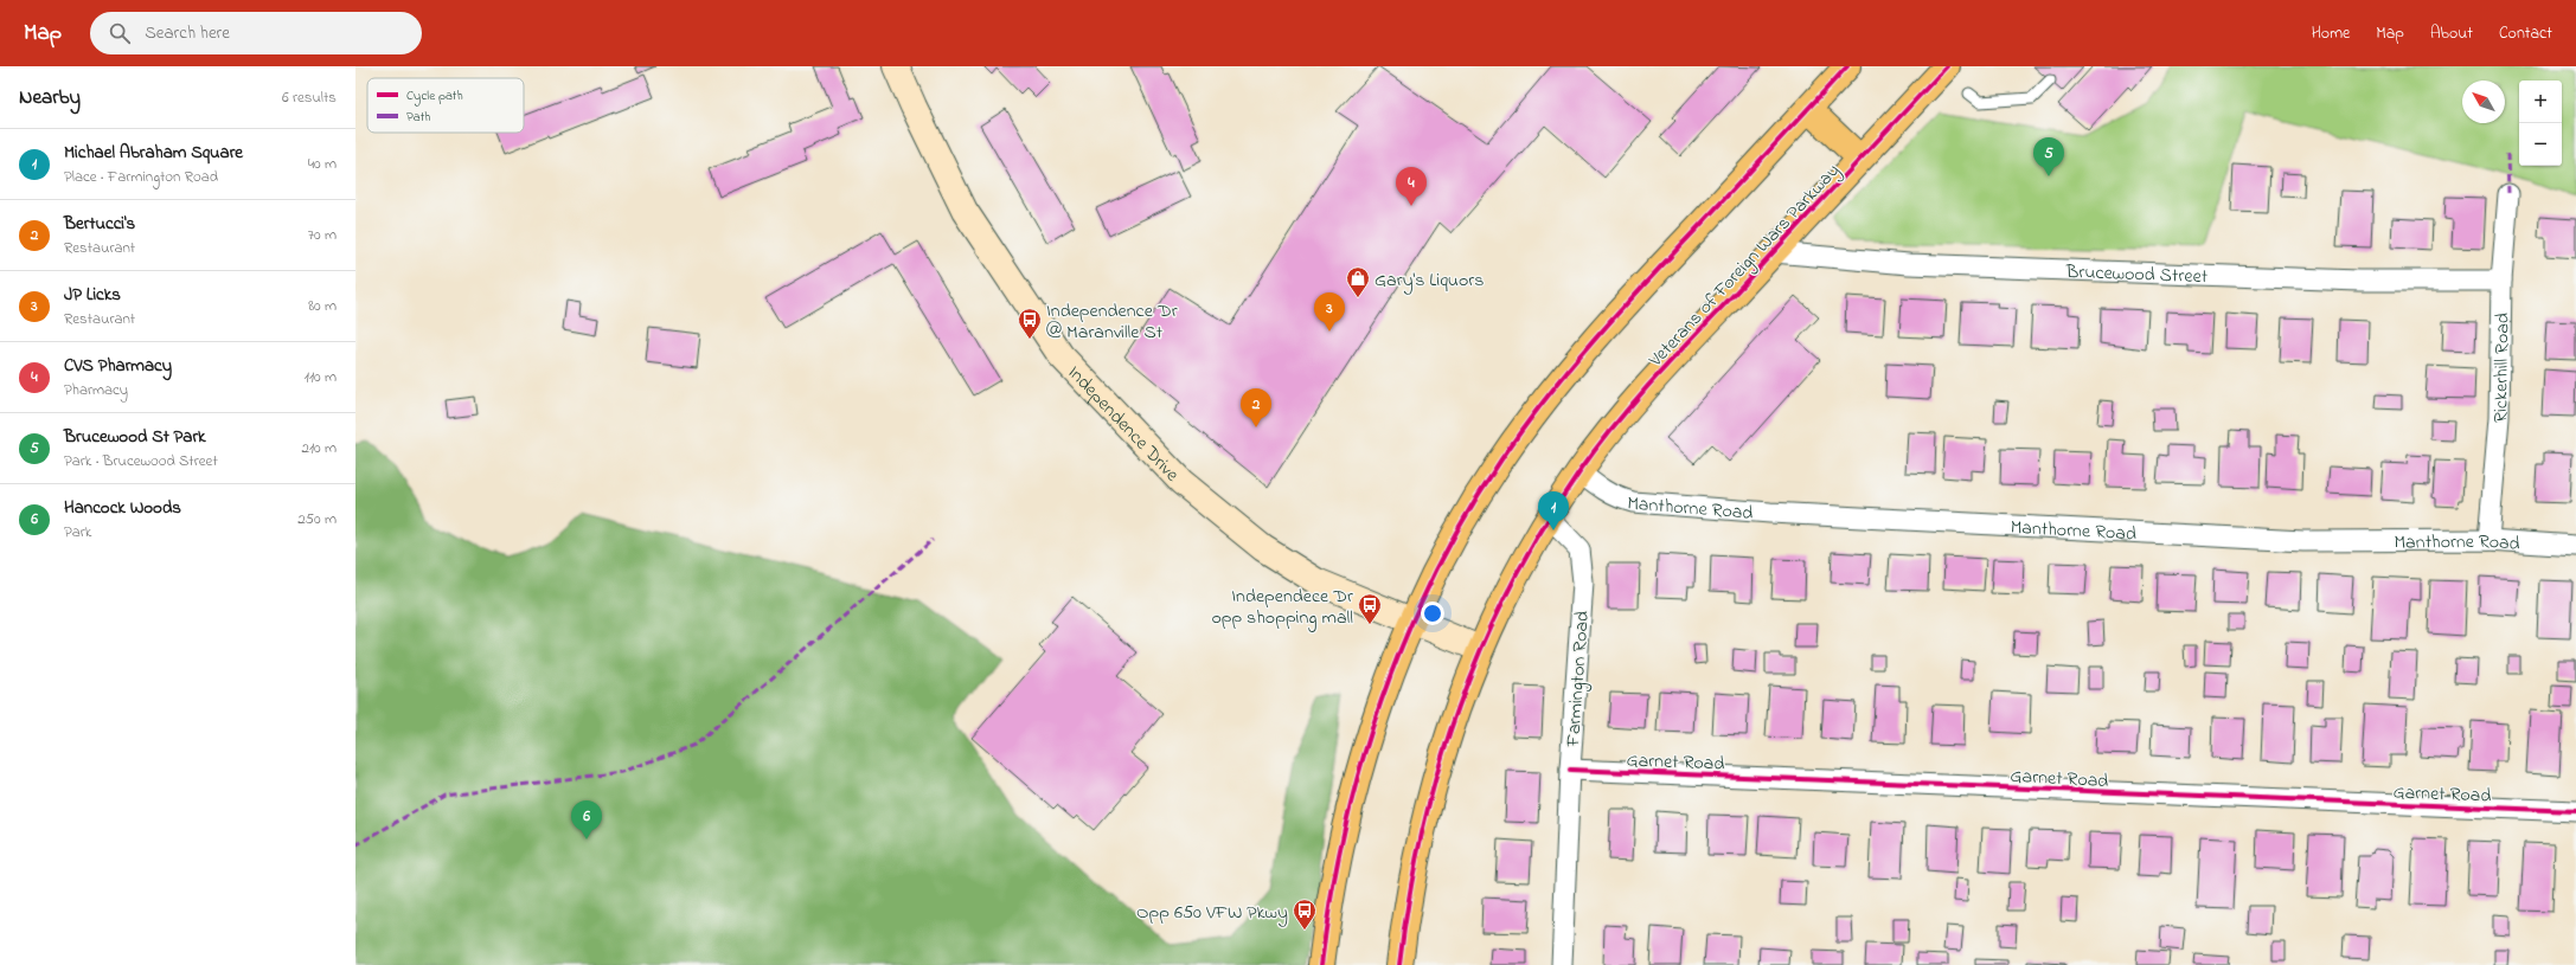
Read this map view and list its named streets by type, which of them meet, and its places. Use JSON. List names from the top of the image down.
{
  "streets": {
    "highway": ["Veterans of Foreign Wars Parkway"],
    "main road": ["Independence Drive"],
    "street": [
      "Brucewood Street",
      "Rickerhill Road",
      "Manthorne Road",
      "Farmington Road",
      "Garnet Road"
    ]
  },
  "crossings": [
    ["Veterans of Foreign Wars Parkway", "Brucewood Street"],
    ["Veterans of Foreign Wars Parkway", "Independence Drive"],
    ["Veterans of Foreign Wars Parkway", "Manthorne Road"],
    ["Veterans of Foreign Wars Parkway", "Farmington Road"],
    ["Brucewood Street", "Rickerhill Road"],
    ["Rickerhill Road", "Manthorne Road"],
    ["Farmington Road", "Garnet Road"]
  ],
  "places": {
    "shop": ["Gary's Liquors"],
    "bus stop": ["Independence Dr @ Maranville St", "Independece Dr opp shopping mall", "Opp 650 VFW Pkwy"]
  },
  "legend": ["Cycle path", "Path"],
  "north": "top left",
  "page": {
    "header": "Map",
    "search": "Search here",
    "nav": [
      "Home",
      "Map",
      "About",
      "Contact"
    ],
    "heading": ["Nearby", "6 results"],
    "map_buttons": ["+", "−"],
    "list": [
      {
        "mark": "1",
        "name": "Michael Abraham Square",
        "note": "Place · Farmington Road",
        "value": "40 m"
      },
      {
        "mark": "2",
        "name": "Bertucci's",
        "note": "Restaurant",
        "value": "70 m"
      },
      {
        "mark": "3",
        "name": "JP Licks",
        "note": "Restaurant",
        "value": "80 m"
      },
      {
        "mark": "4",
        "name": "CVS Pharmacy",
        "note": "Pharmacy",
        "value": "110 m"
      },
      {
        "mark": "5",
        "name": "Brucewood St Park",
        "note": "Park · Brucewood Street",
        "value": "210 m"
      },
      {
        "mark": "6",
        "name": "Hancock Woods",
        "note": "Park",
        "value": "250 m"
      }
    ],
    "pins": [
      "5",
      "4",
      "3",
      "2",
      "1",
      "6"
    ]
  }
}
